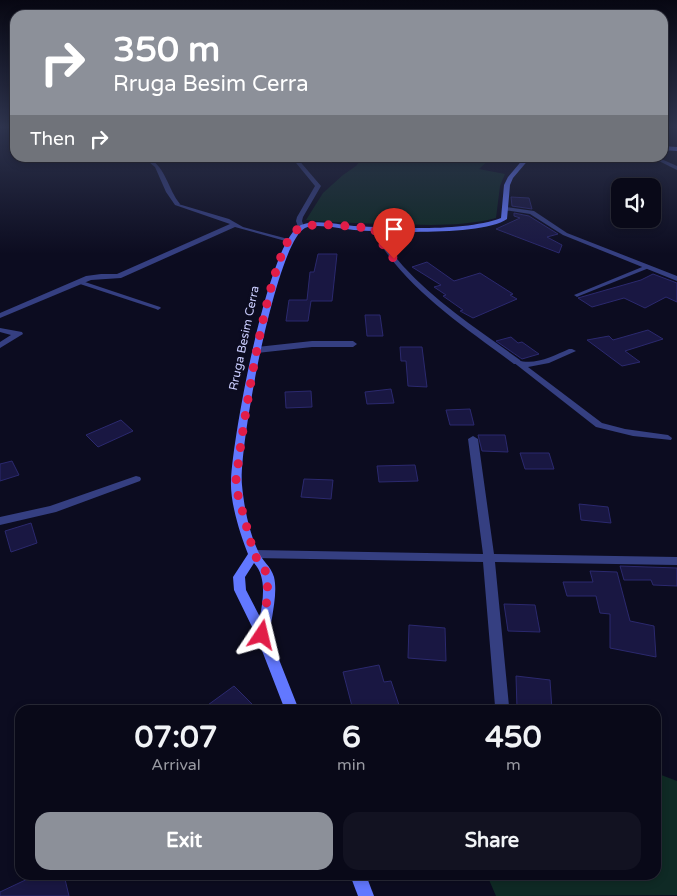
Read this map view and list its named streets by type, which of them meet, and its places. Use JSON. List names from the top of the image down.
{
  "streets": {
    "street": ["Rruga Besim Cerra"]
  },
  "page": {
    "turn": ["350 m", "Rruga Besim Cerra"],
    "then": "Then",
    "eta": [
      "07:07",
      "Arrival",
      "6",
      "min",
      "450",
      "m"
    ],
    "buttons": ["Exit", "Share"]
  }
}
